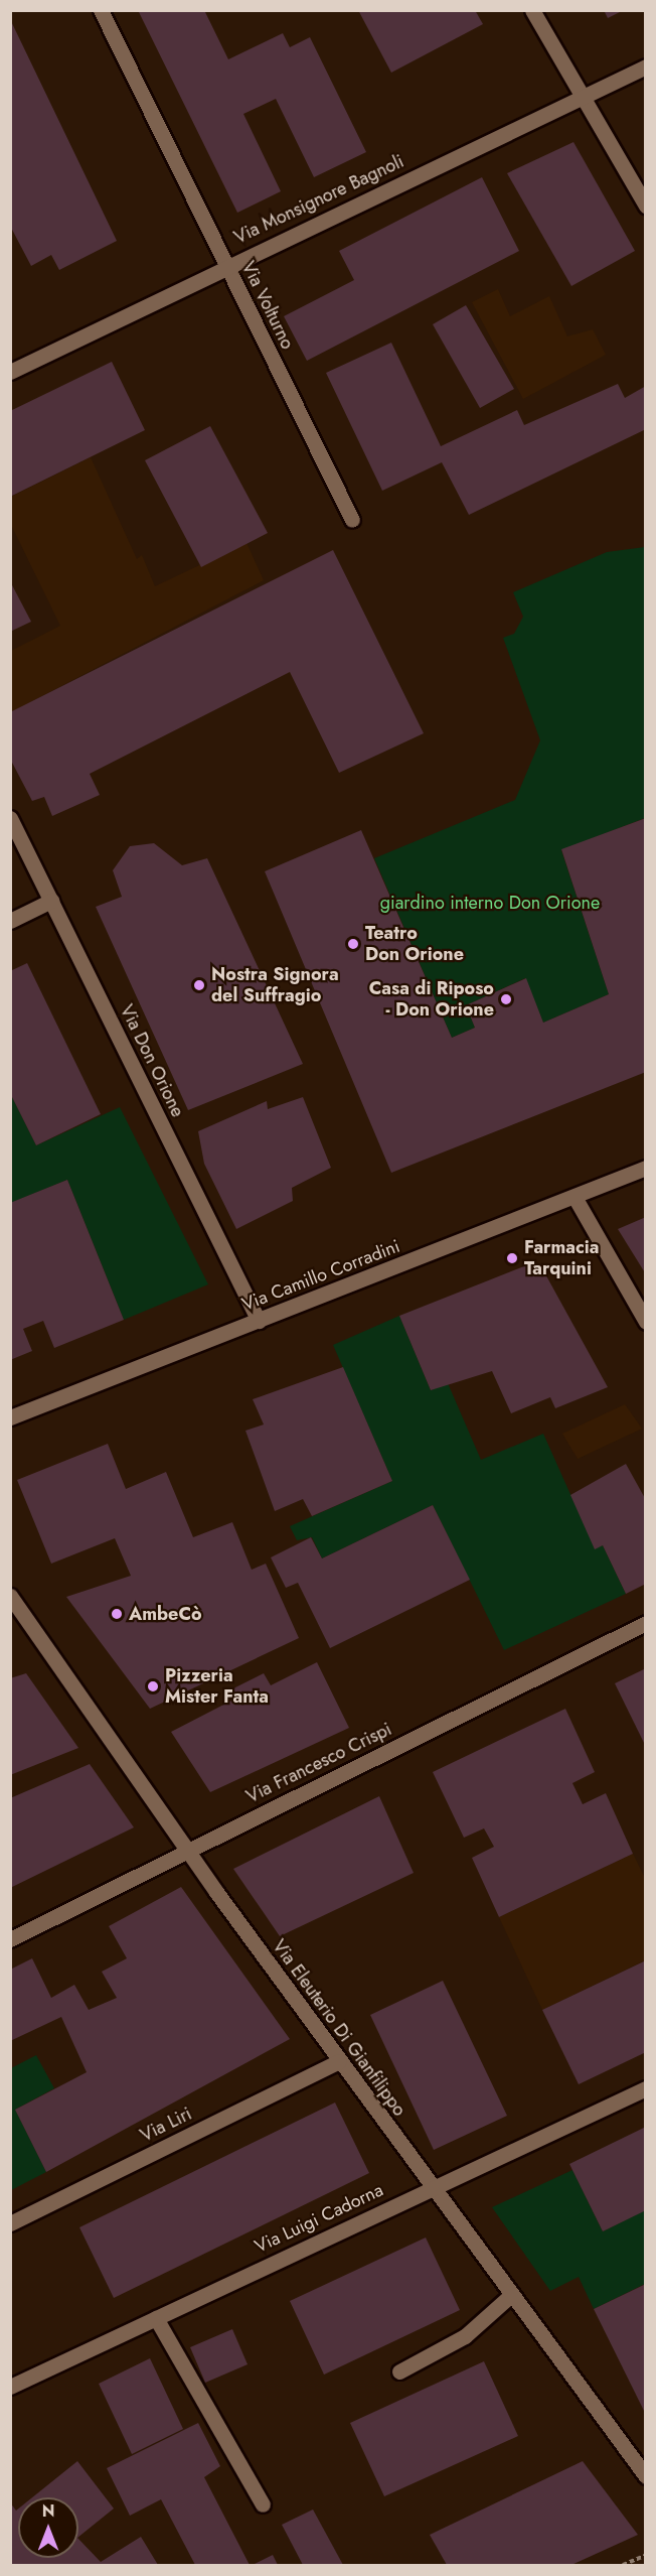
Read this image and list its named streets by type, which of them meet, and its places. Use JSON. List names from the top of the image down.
{
  "streets": {
    "street": [
      "Via Monsignore Bagnoli",
      "Via Volturno",
      "Via Don Orione",
      "Via Camillo Corradini",
      "Via Francesco Crispi",
      "Via Eleuterio Di Gianfilippo",
      "Via Liri",
      "Via Luigi Cadorna"
    ]
  },
  "crossings": [
    ["Via Monsignore Bagnoli", "Via Volturno"],
    ["Via Don Orione", "Via Camillo Corradini"],
    ["Via Francesco Crispi", "Via Eleuterio Di Gianfilippo"],
    ["Via Eleuterio Di Gianfilippo", "Via Liri"],
    ["Via Eleuterio Di Gianfilippo", "Via Luigi Cadorna"]
  ],
  "parks": ["giardino interno Don Orione"],
  "places": [
    "Teatro Don Orione",
    "Nostra Signora del Suffragio",
    "Casa di Riposo - Don Orione",
    "Farmacia Tarquini",
    "AmbeCò",
    "Pizzeria Mister Fanta"
  ],
  "north": "top"
}
